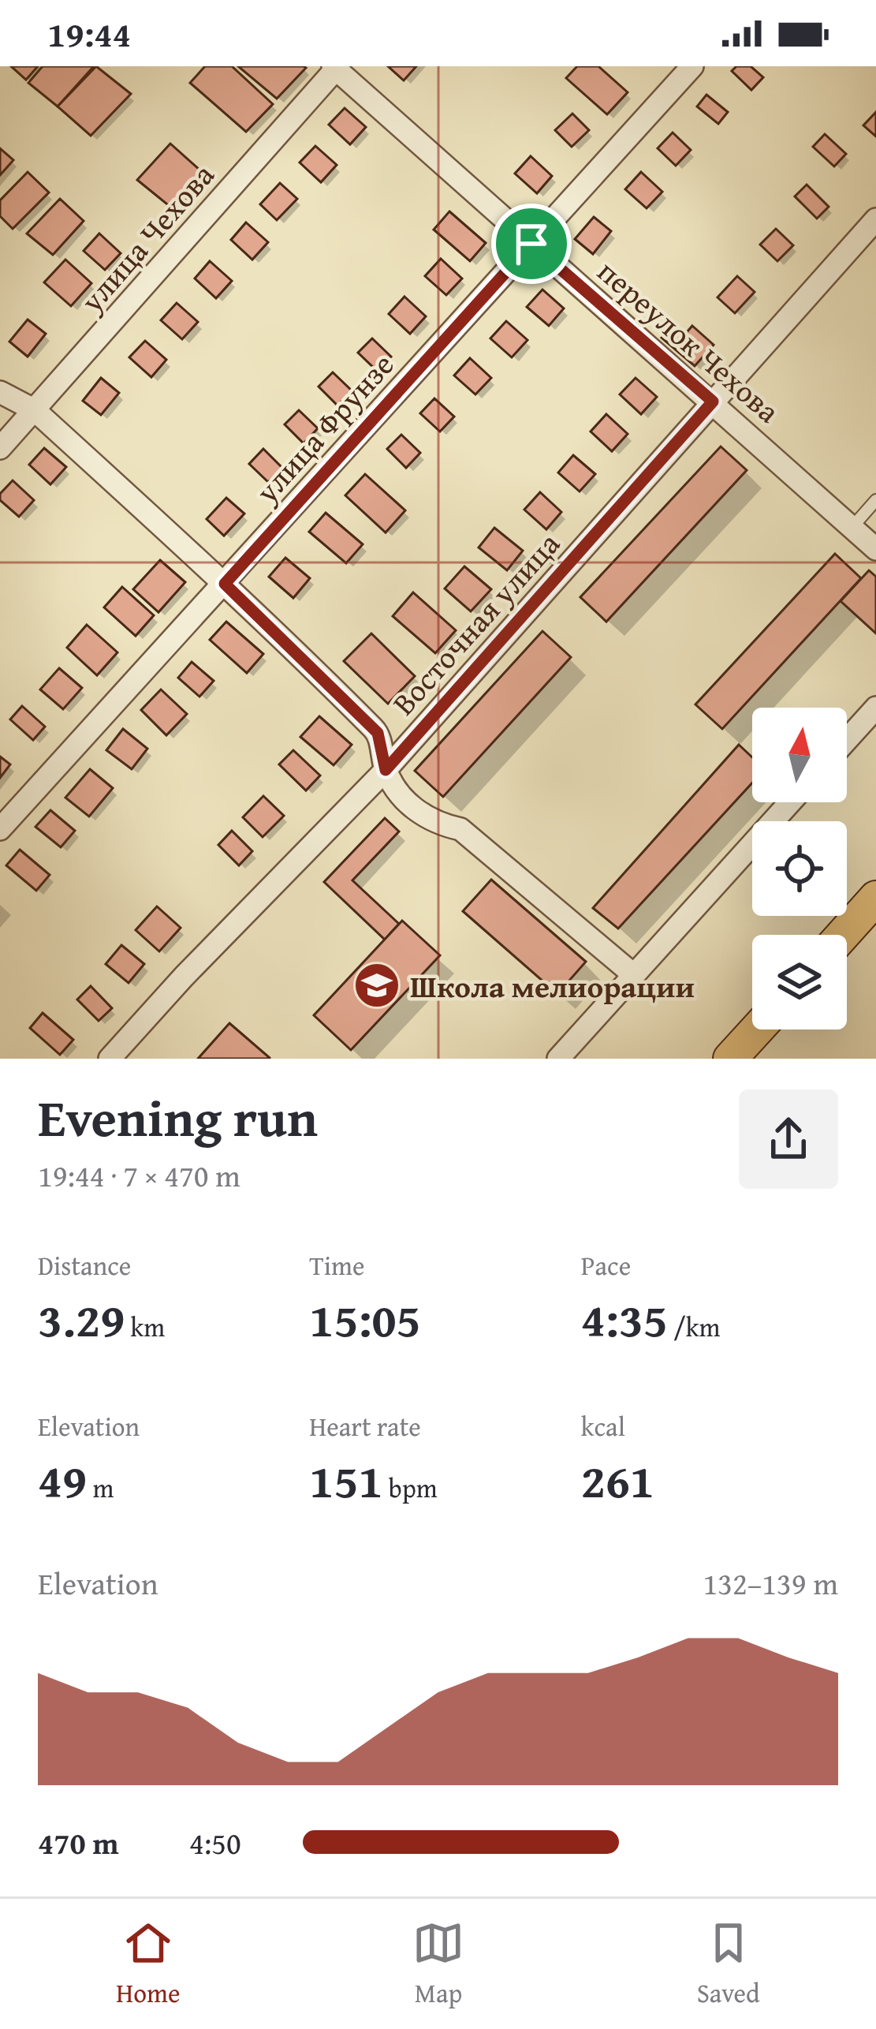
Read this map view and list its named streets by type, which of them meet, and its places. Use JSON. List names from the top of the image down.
{
  "streets": {
    "street": [
      "улица Чехова",
      "переулок Чехова",
      "улица Фрунзе",
      "Восточная улица"
    ]
  },
  "crossings": [
    ["улица Чехова", "переулок Чехова"],
    ["переулок Чехова", "улица Фрунзе"],
    ["переулок Чехова", "Восточная улица"]
  ],
  "places": {
    "school or university": ["Школа мелиорации"]
  },
  "north": "top",
  "page": {
    "status": "19:44",
    "heading": ["Evening run", "19:44 · 7 × 470 m"],
    "stats": [
      ["Distance", "3.29 km"],
      ["Time", "15:05"],
      ["Pace", "4:35 /km"],
      ["Elevation", "49 m"],
      ["Heart rate", "151 bpm"],
      ["kcal", "261"]
    ],
    "chart": ["Elevation", "132–139 m"],
    "list": [
      {
        "name": "470 m",
        "note": "4:50"
      }
    ],
    "tabs": ["Home", "Map", "Saved"]
  }
}
